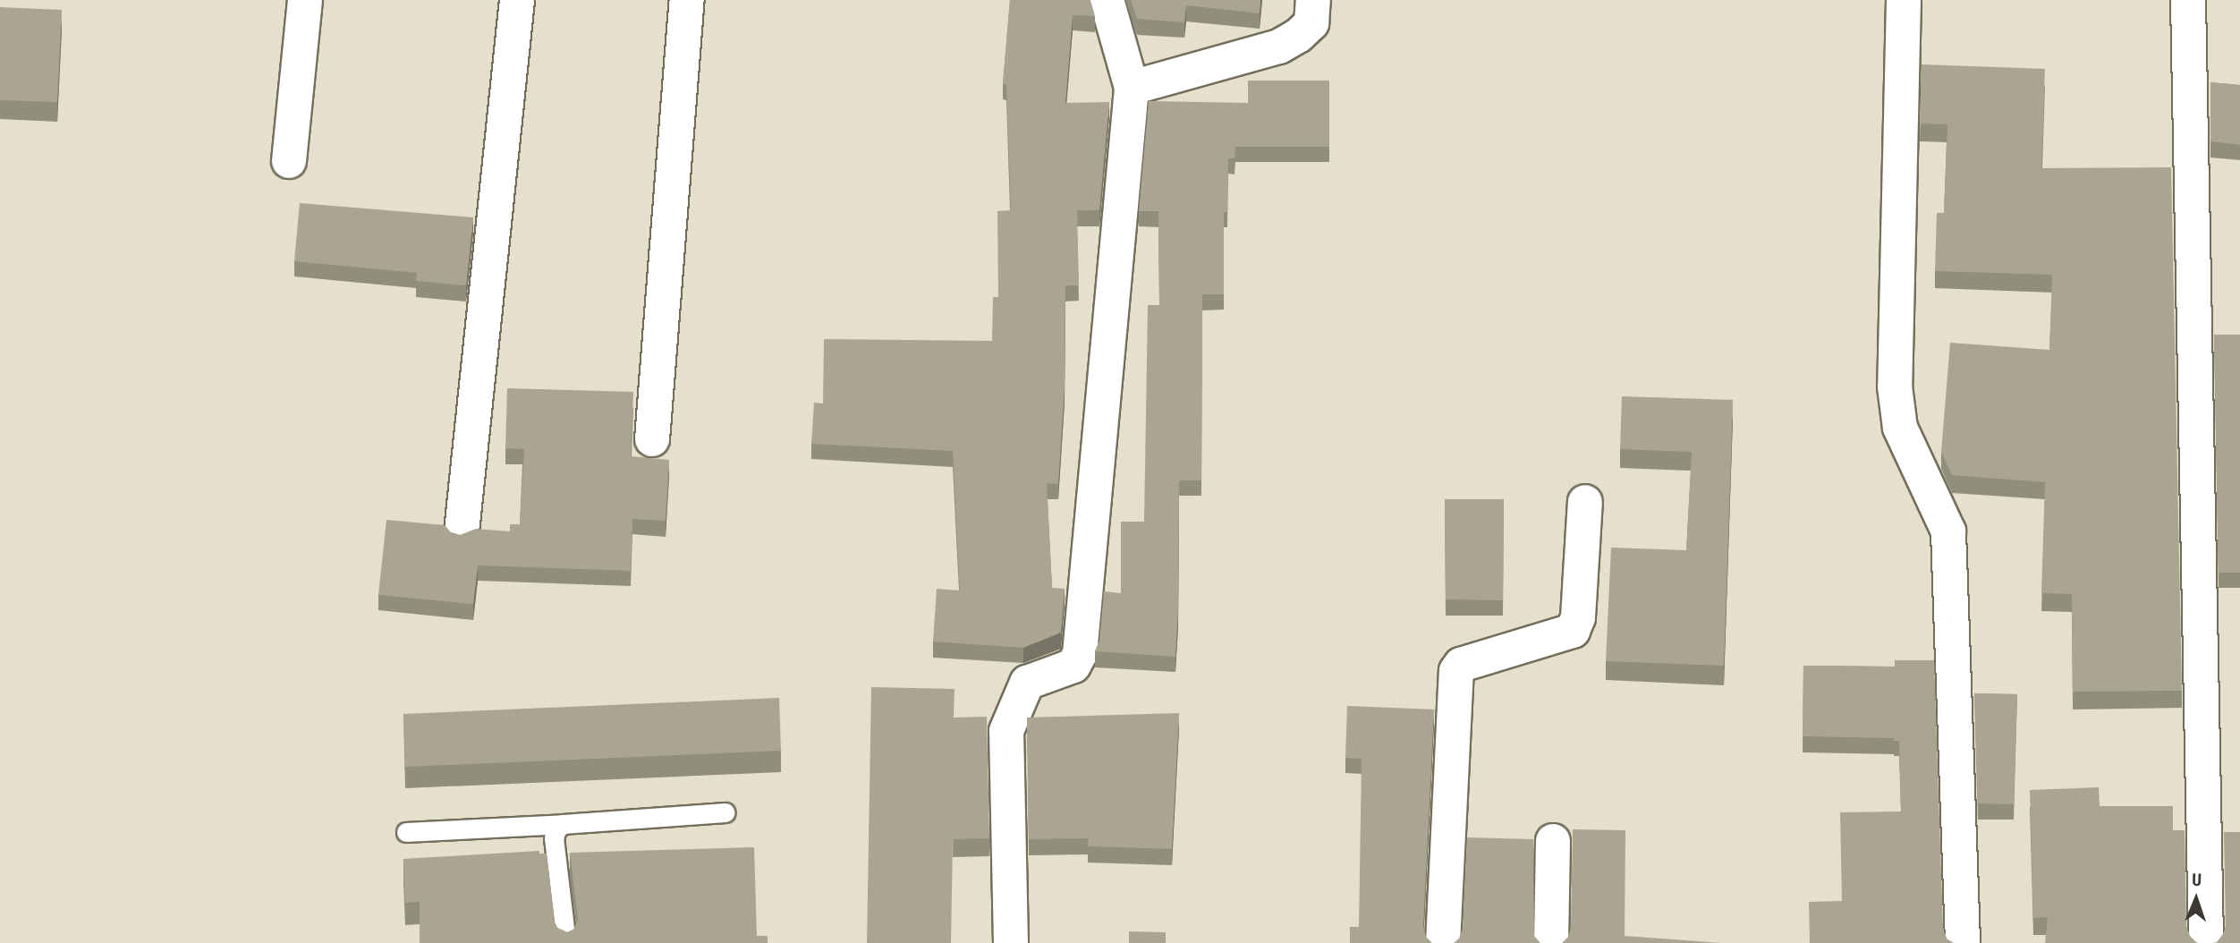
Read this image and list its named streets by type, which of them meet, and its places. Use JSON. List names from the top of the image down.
{
  "north": "top"
}
